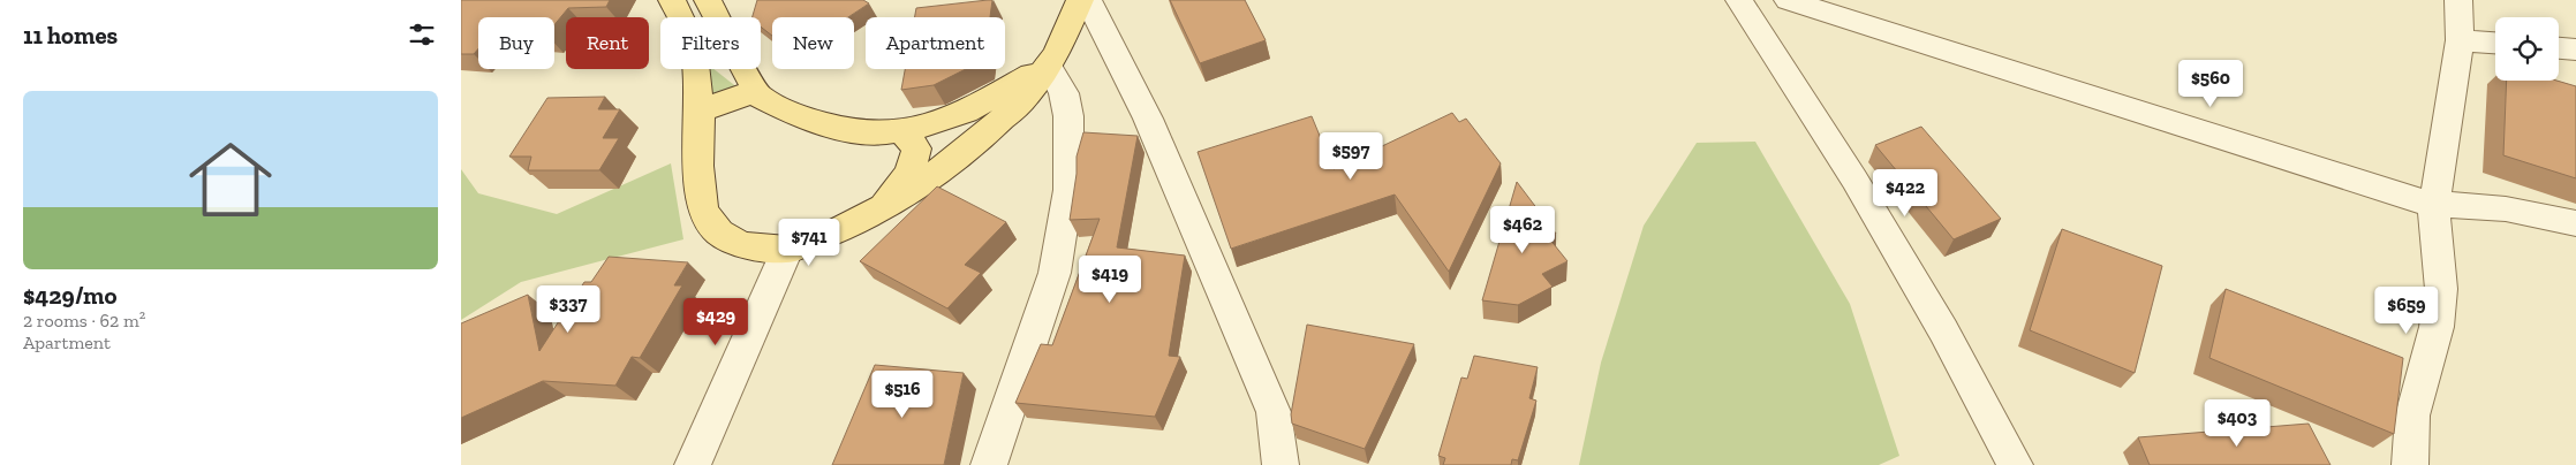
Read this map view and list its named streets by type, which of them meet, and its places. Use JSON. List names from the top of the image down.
{
  "page": {
    "heading": "11 homes",
    "chip": [
      "Buy",
      "Rent",
      "Filters",
      "New",
      "Apartment"
    ],
    "price": [
      "$560",
      "$597",
      "$422",
      "$462",
      "$741",
      "$419",
      "$337",
      "$659",
      "$429",
      "$516",
      "$403"
    ],
    "list": [
      {
        "name": "$429/mo",
        "note": "2 rooms · 62 m² · Apartment"
      }
    ]
  }
}
